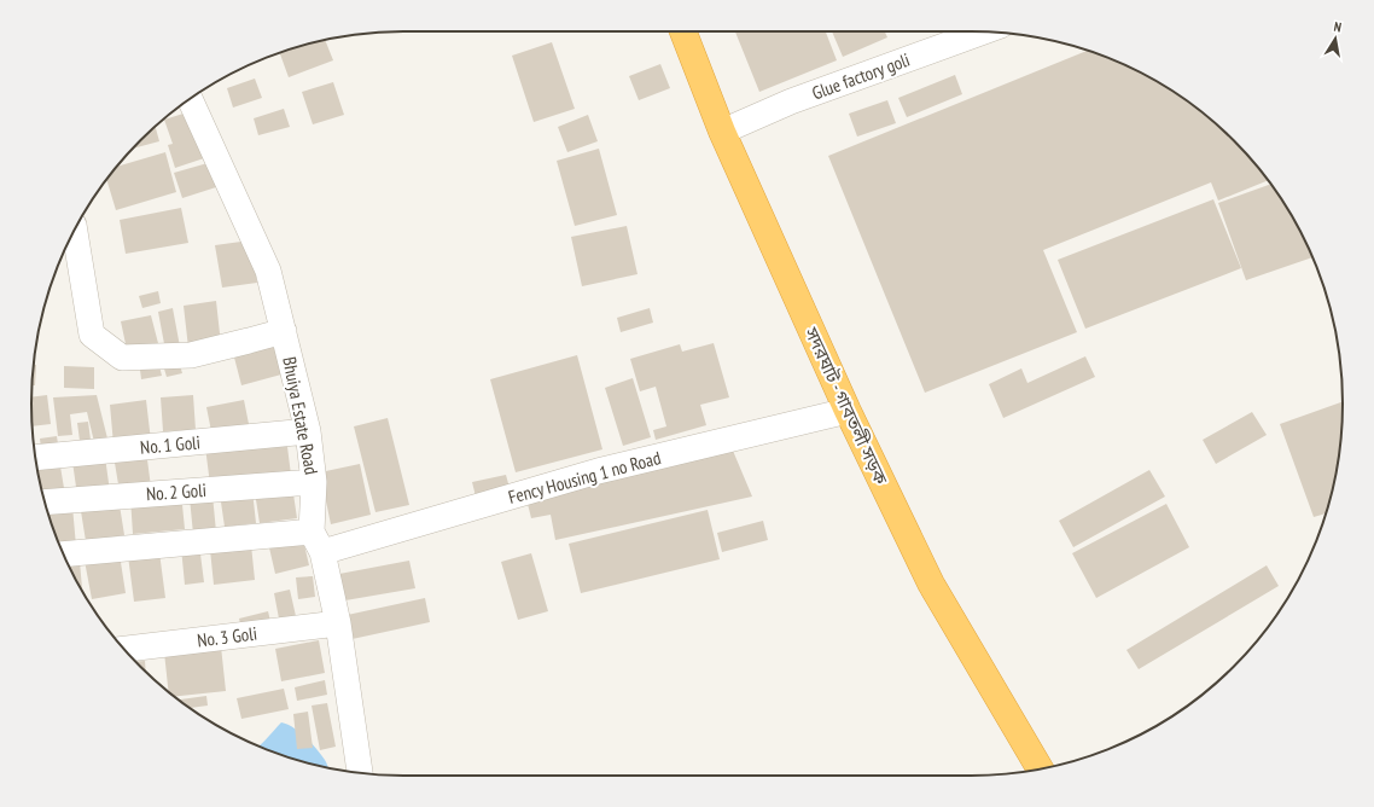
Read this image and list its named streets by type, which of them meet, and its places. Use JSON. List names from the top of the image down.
{
  "streets": {
    "highway": ["সদরঘাট - গাবতলী সড়ক"],
    "street": [
      "Glue factory goli",
      "Bhuiya Estate Road",
      "No. 1 Goli",
      "Fency Housing 1 no Road",
      "No. 2 Goli",
      "No. 3 Goli"
    ]
  },
  "crossings": [
    ["Glue factory goli", "সদরঘাট - গাবতলী সড়ক"],
    ["সদরঘাট - গাবতলী সড়ক", "Fency Housing 1 no Road"],
    ["Bhuiya Estate Road", "No. 1 Goli"],
    ["Bhuiya Estate Road", "Fency Housing 1 no Road"],
    ["Bhuiya Estate Road", "No. 2 Goli"],
    ["Bhuiya Estate Road", "No. 3 Goli"]
  ],
  "north": "top"
}
